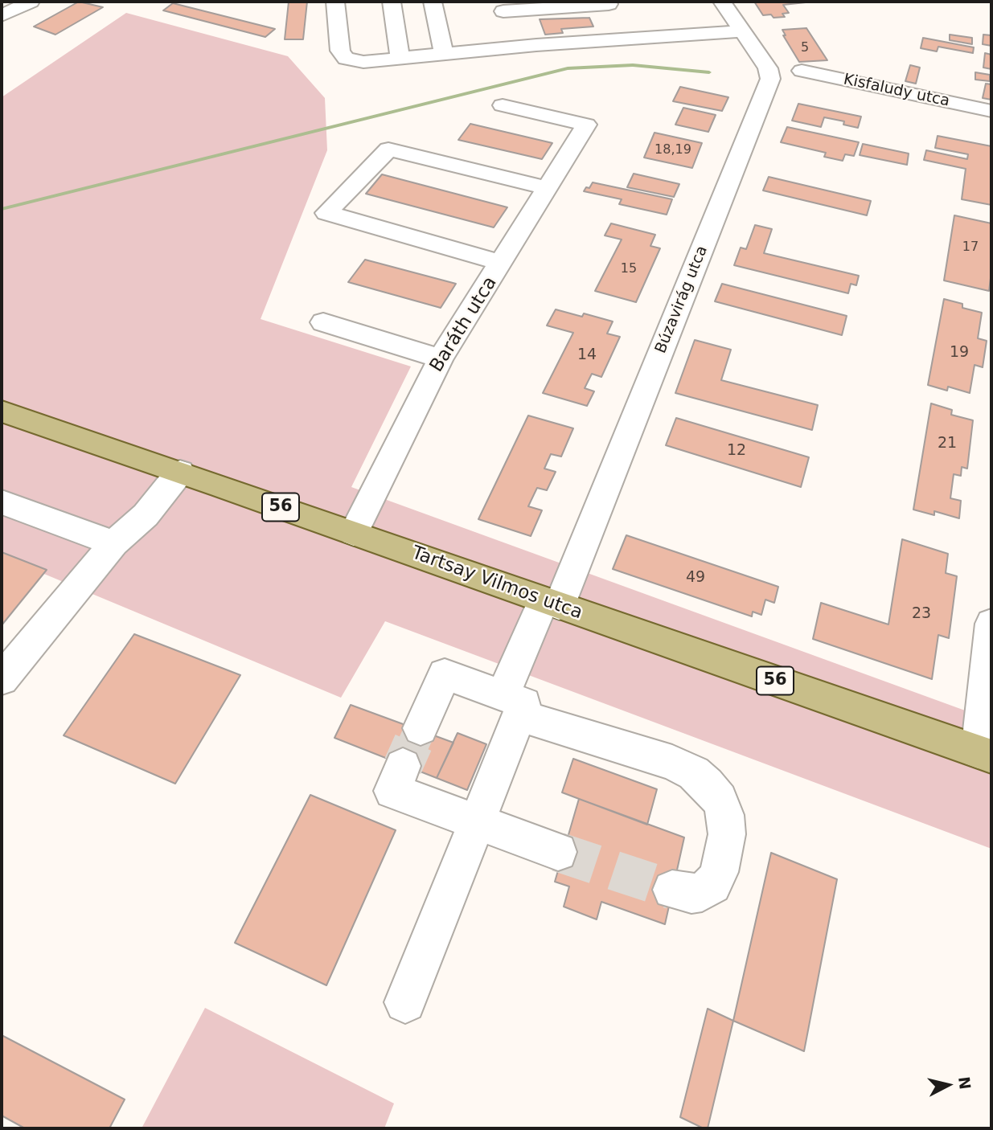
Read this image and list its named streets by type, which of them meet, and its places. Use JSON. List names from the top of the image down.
{
  "streets": {
    "main road": ["56", "Tartsay Vilmos utca"],
    "street": ["Kisfaludy utca", "Búzavirág utca", "Baráth utca"]
  },
  "crossings": [
    ["Búzavirág utca", "Tartsay Vilmos utca"],
    ["Baráth utca", "Tartsay Vilmos utca"]
  ],
  "house_numbers": [
    "5",
    "18,19",
    "17",
    "15",
    "19",
    "14",
    "21",
    "12",
    "49",
    "23"
  ],
  "north": "right"
}
